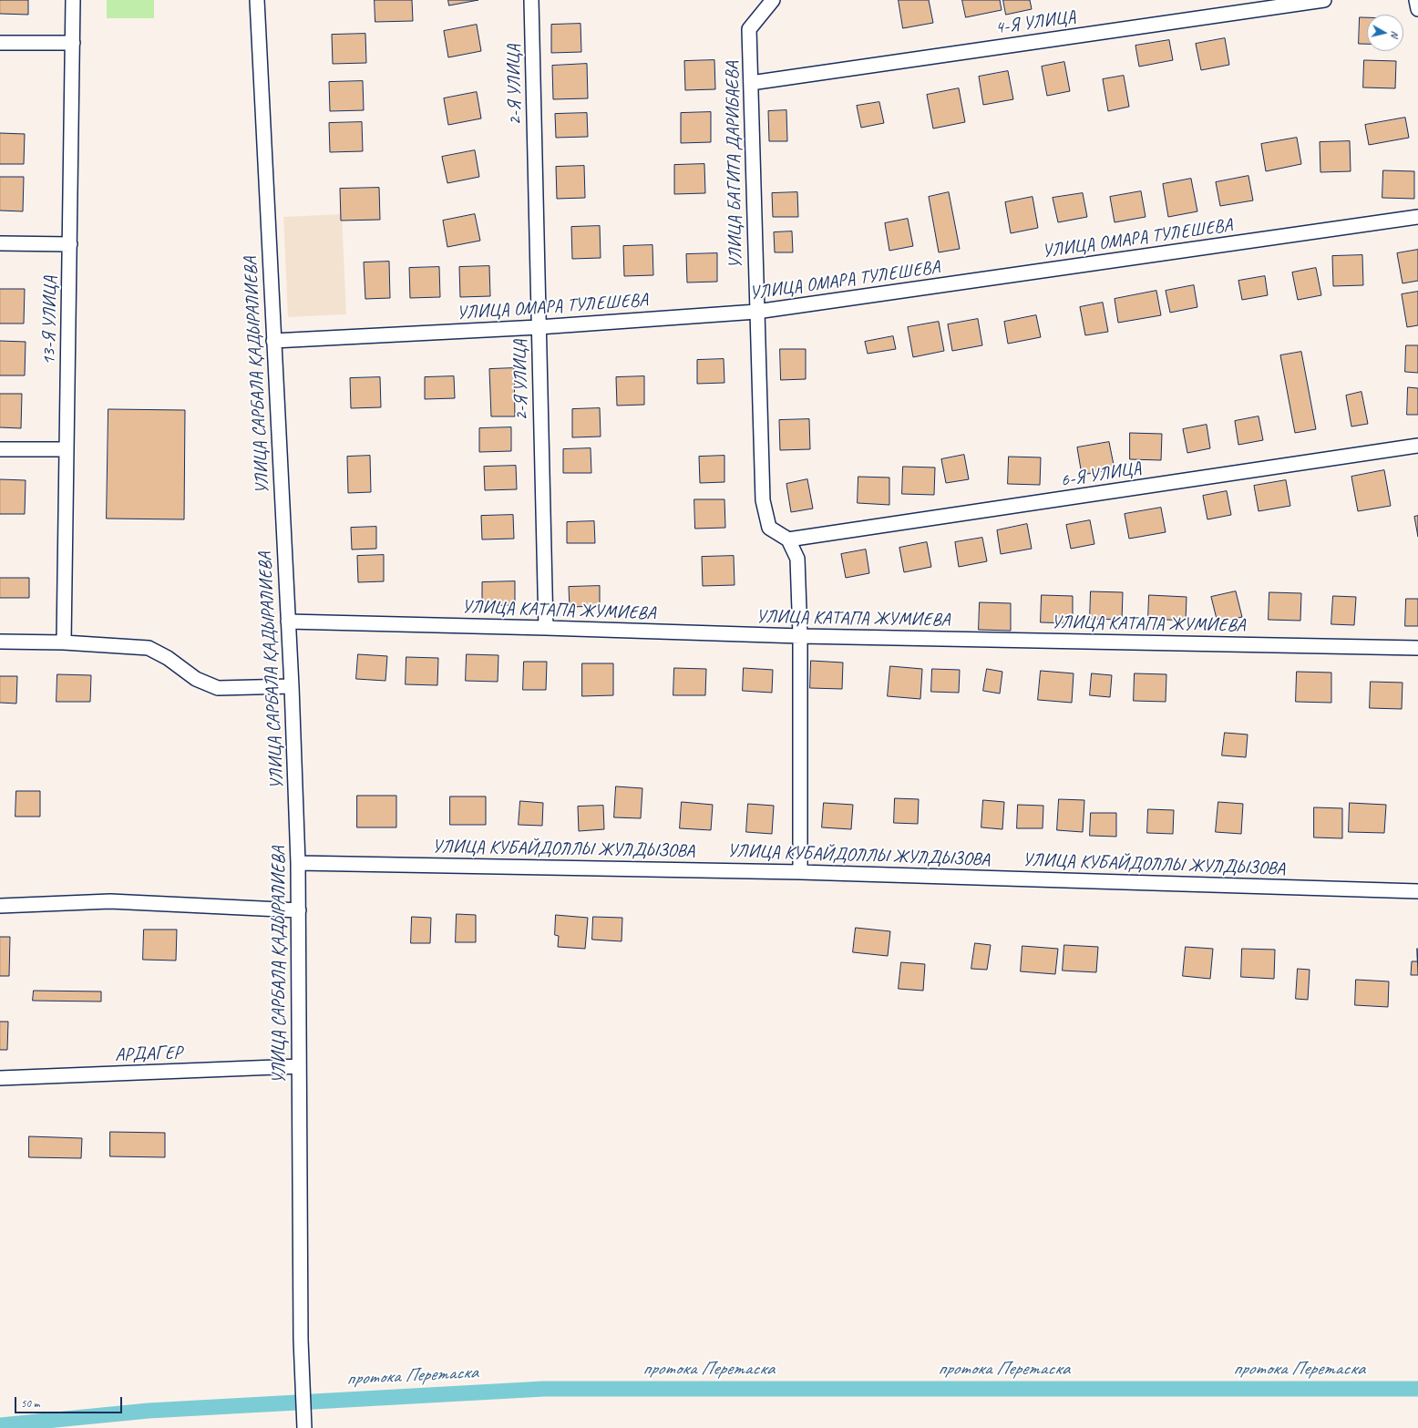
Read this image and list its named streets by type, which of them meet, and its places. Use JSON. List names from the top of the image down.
{
  "streets": {
    "street": [
      "4-Я УЛИЦА",
      "2-Я УЛИЦА",
      "УЛИЦА БАГИТА ДАРИБАЕВА",
      "УЛИЦА ОМАРА ТУЛЕШЕВА",
      "13-Я УЛИЦА",
      "УЛИЦА САРБАЛА ҚАДЫРАЛИЕВА",
      "6-Я УЛИЦА",
      "УЛИЦА КАТАПА ЖУМИЕВА",
      "УЛИЦА КУБАЙДОЛЛЫ ЖУЛДЫЗОВА",
      "АРДАГЕР"
    ]
  },
  "crossings": [
    ["4-Я УЛИЦА", "УЛИЦА БАГИТА ДАРИБАЕВА"],
    ["2-Я УЛИЦА", "УЛИЦА ОМАРА ТУЛЕШЕВА"],
    ["2-Я УЛИЦА", "УЛИЦА КАТАПА ЖУМИЕВА"],
    ["УЛИЦА БАГИТА ДАРИБАЕВА", "УЛИЦА ОМАРА ТУЛЕШЕВА"],
    ["УЛИЦА БАГИТА ДАРИБАЕВА", "6-Я УЛИЦА"],
    ["УЛИЦА ОМАРА ТУЛЕШЕВА", "УЛИЦА САРБАЛА ҚАДЫРАЛИЕВА"],
    ["УЛИЦА САРБАЛА ҚАДЫРАЛИЕВА", "УЛИЦА КАТАПА ЖУМИЕВА"],
    ["УЛИЦА САРБАЛА ҚАДЫРАЛИЕВА", "УЛИЦА КУБАЙДОЛЛЫ ЖУЛДЫЗОВА"],
    ["УЛИЦА САРБАЛА ҚАДЫРАЛИЕВА", "АРДАГЕР"]
  ],
  "water": ["протока Перетаска"],
  "scale_bar": "50 m",
  "north": "right"
}
